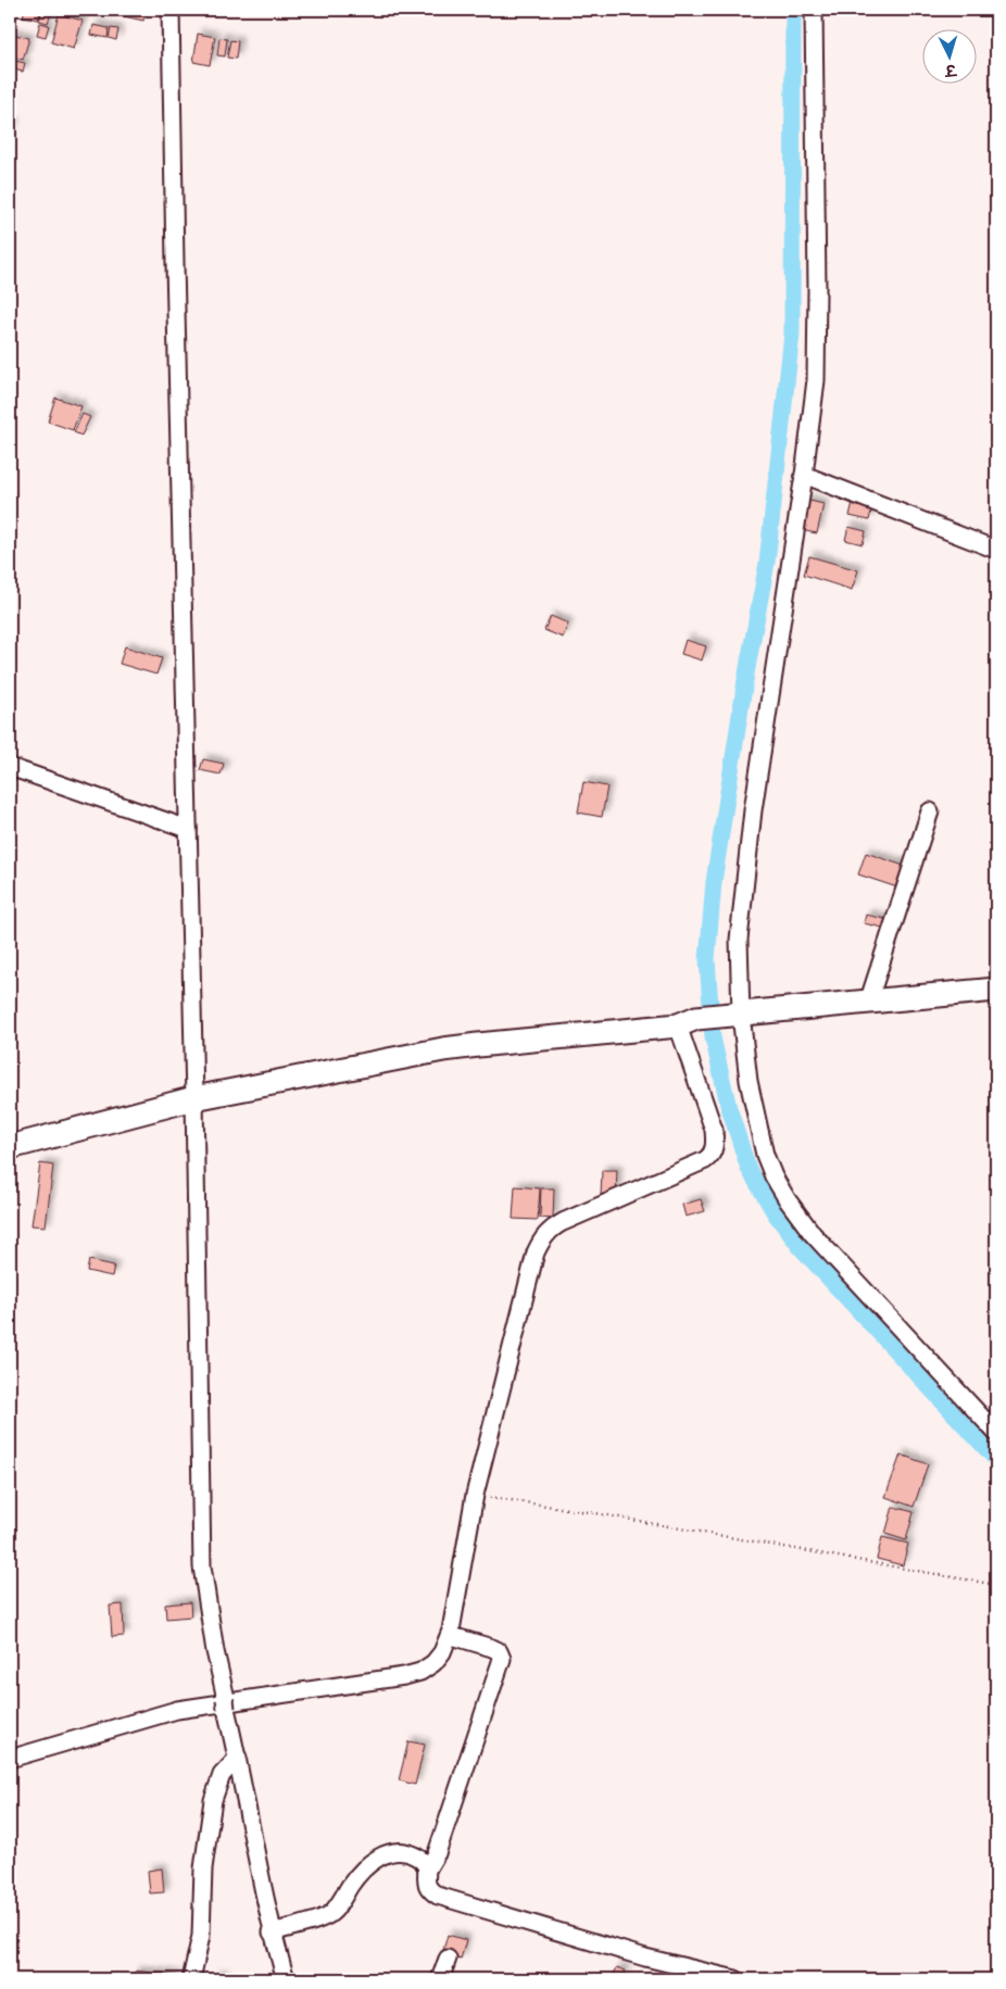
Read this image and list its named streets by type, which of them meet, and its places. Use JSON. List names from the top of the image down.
{
  "north": "bottom"
}
